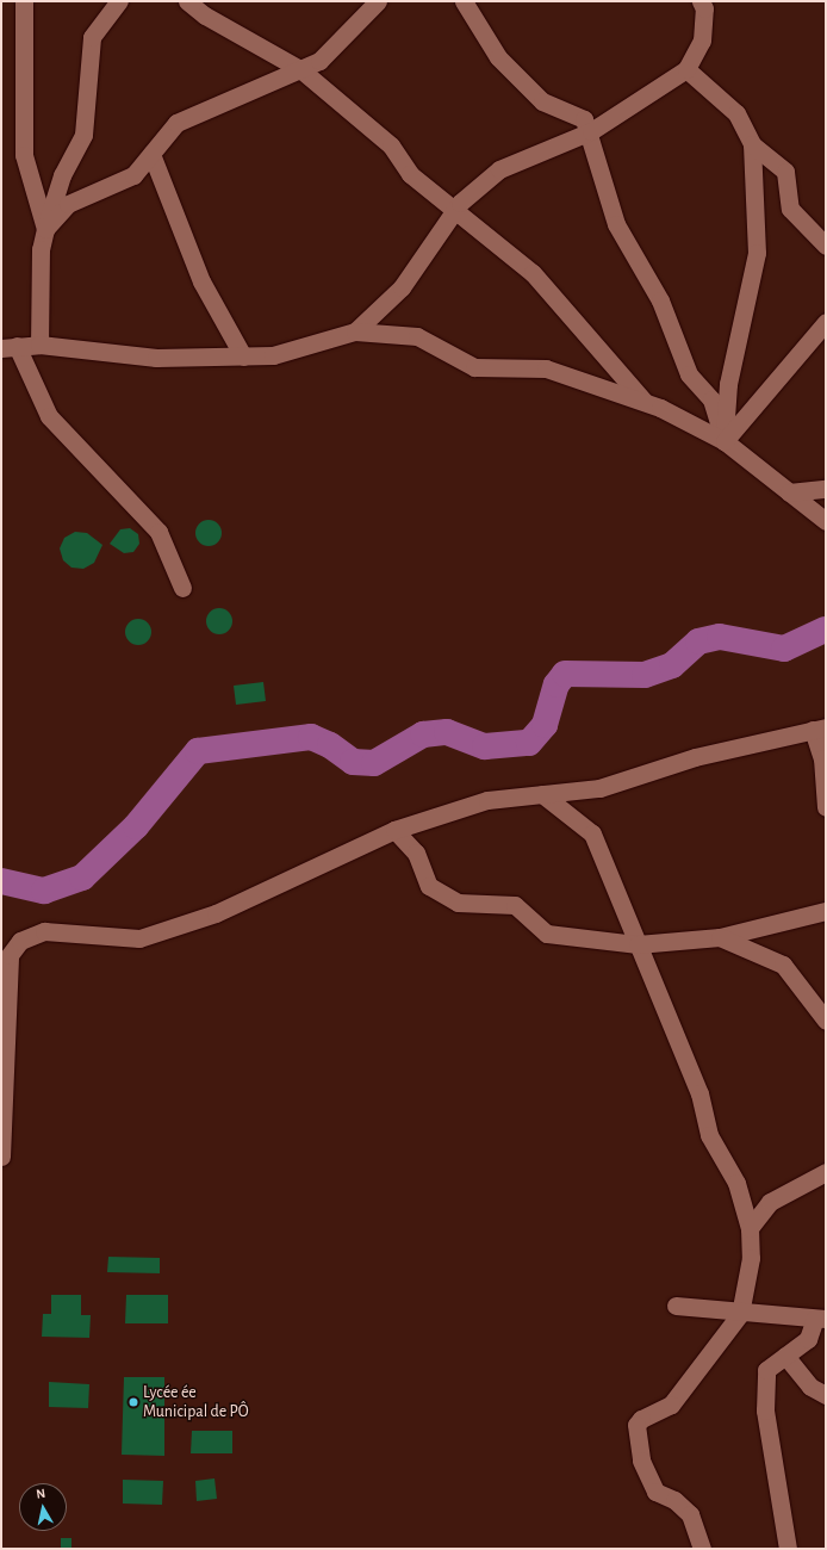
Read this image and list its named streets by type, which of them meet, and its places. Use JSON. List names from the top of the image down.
{
  "places": ["Lycée ée Municipal de PÔ"],
  "north": "top"
}
